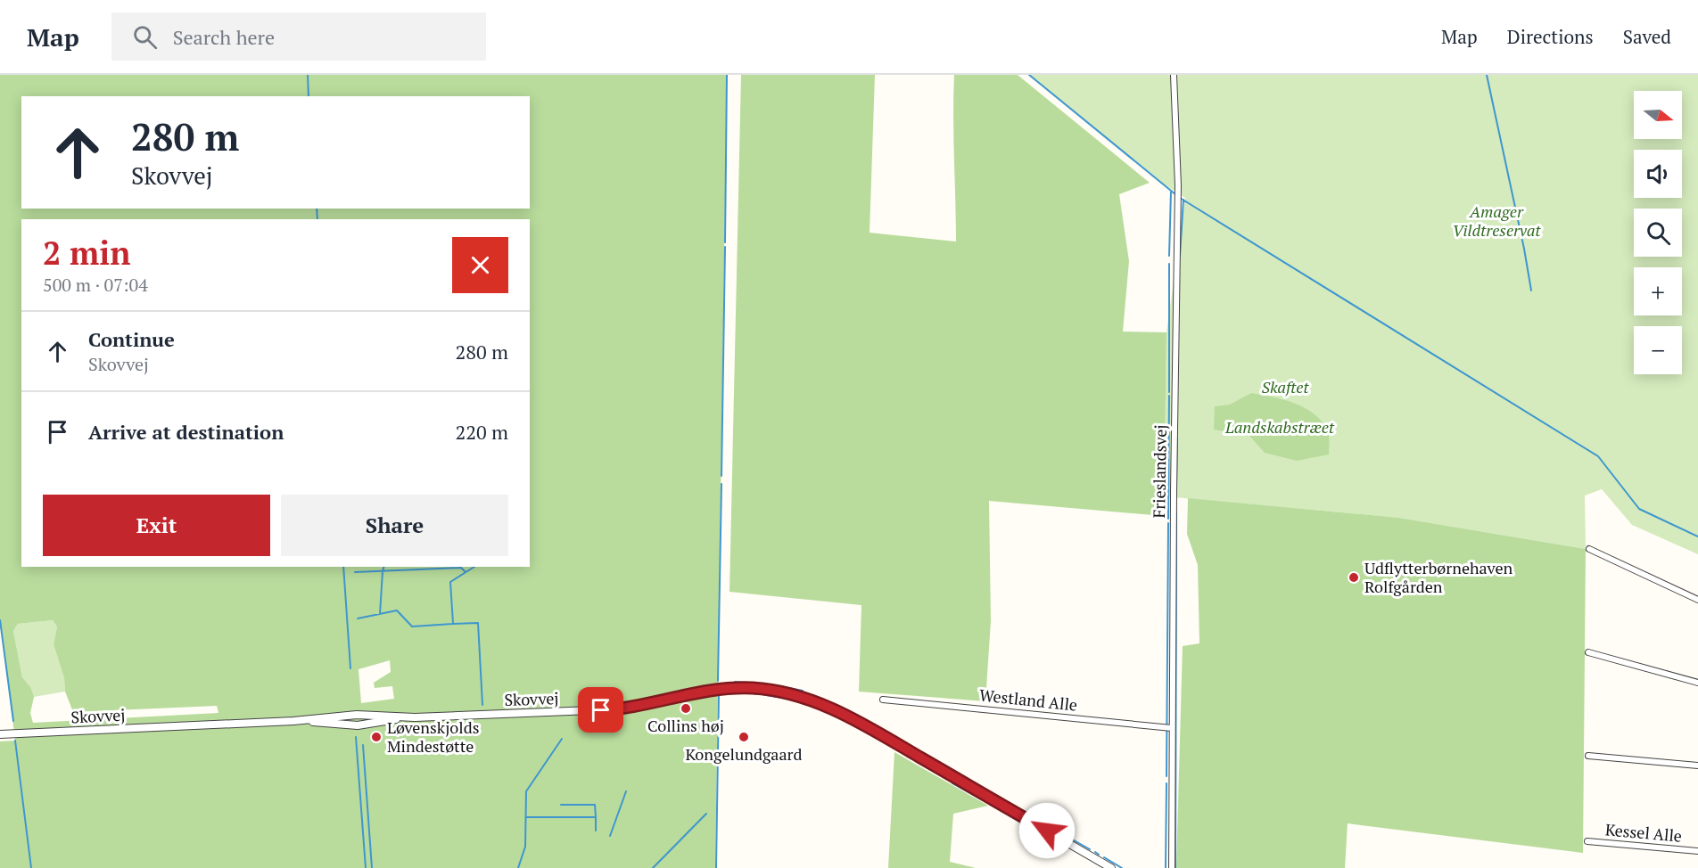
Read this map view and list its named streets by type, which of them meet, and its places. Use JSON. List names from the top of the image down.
{
  "streets": {
    "street": [
      "Frieslandsvej",
      "Skovvej",
      "Westland Alle",
      "Kessel Alle"
    ]
  },
  "crossings": [
    ["Frieslandsvej", "Westland Alle"]
  ],
  "parks": ["Amager Vildtreservat", "Skaftet", "Landskabstræet"],
  "places": [
    "Udflytterbørnehaven Rolfgården",
    "Collins høj",
    "Løvenskjolds Mindestøtte",
    "Kongelundgaard"
  ],
  "north": "right",
  "page": {
    "header": "Map",
    "search": "Search here",
    "nav": ["Map", "Directions", "Saved"],
    "map_buttons": ["+", "−"],
    "turn": ["280 m", "Skovvej"],
    "heading": ["2 min", "500 m · 07:04"],
    "list": [
      {
        "name": "Continue",
        "note": "Skovvej",
        "value": "280 m"
      },
      {
        "name": "Arrive at destination",
        "value": "220 m"
      }
    ],
    "buttons": ["Exit", "Share"]
  }
}
